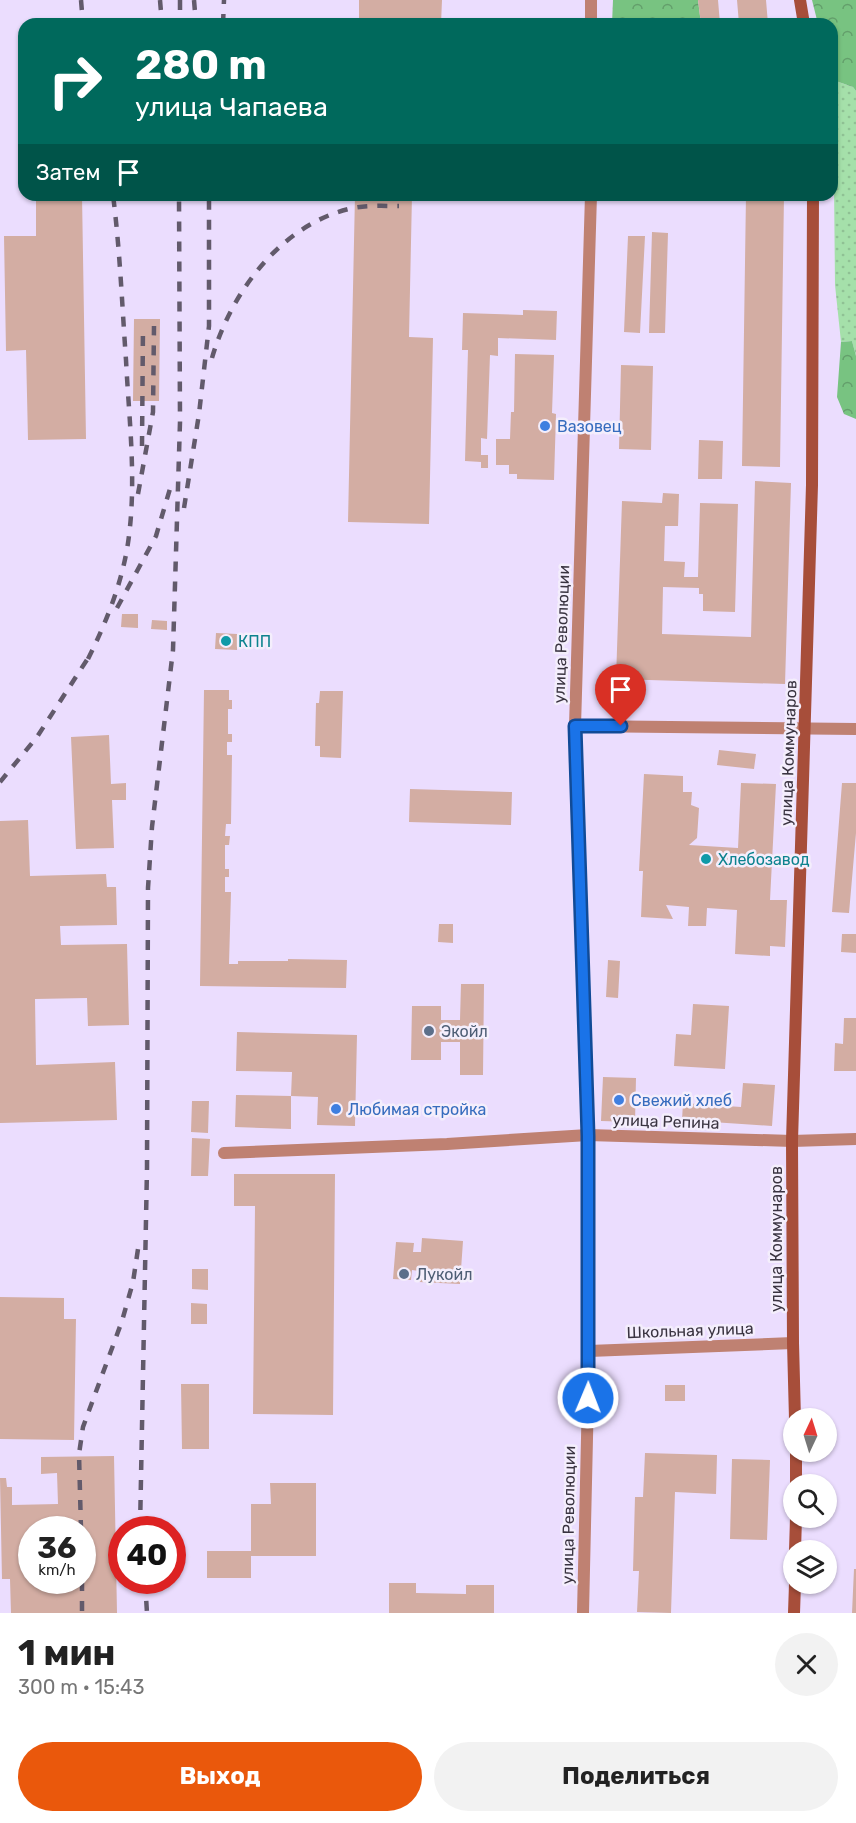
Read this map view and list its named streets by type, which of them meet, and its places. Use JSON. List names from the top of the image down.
{
  "streets": {
    "main road": ["улица Коммунаров"],
    "street": ["улица Революции", "улица Репина", "Школьная улица"]
  },
  "crossings": [
    ["улица Революции", "улица Репина"],
    ["улица Революции", "Школьная улица"],
    ["улица Коммунаров", "улица Репина"],
    ["улица Коммунаров", "Школьная улица"]
  ],
  "places": [
    "Вазовец",
    "КПП",
    "Хлебозавод",
    "Экойл",
    "Свежий хлеб",
    "Любимая стройка",
    "Лукойл"
  ],
  "north": "top",
  "page": {
    "turn": ["280 m", "улица Чапаева"],
    "then": "Затем",
    "speed": "36 km/h",
    "limit": "40",
    "heading": ["1 мин", "300 m · 15:43"],
    "buttons": ["Выход", "Поделиться"]
  }
}
